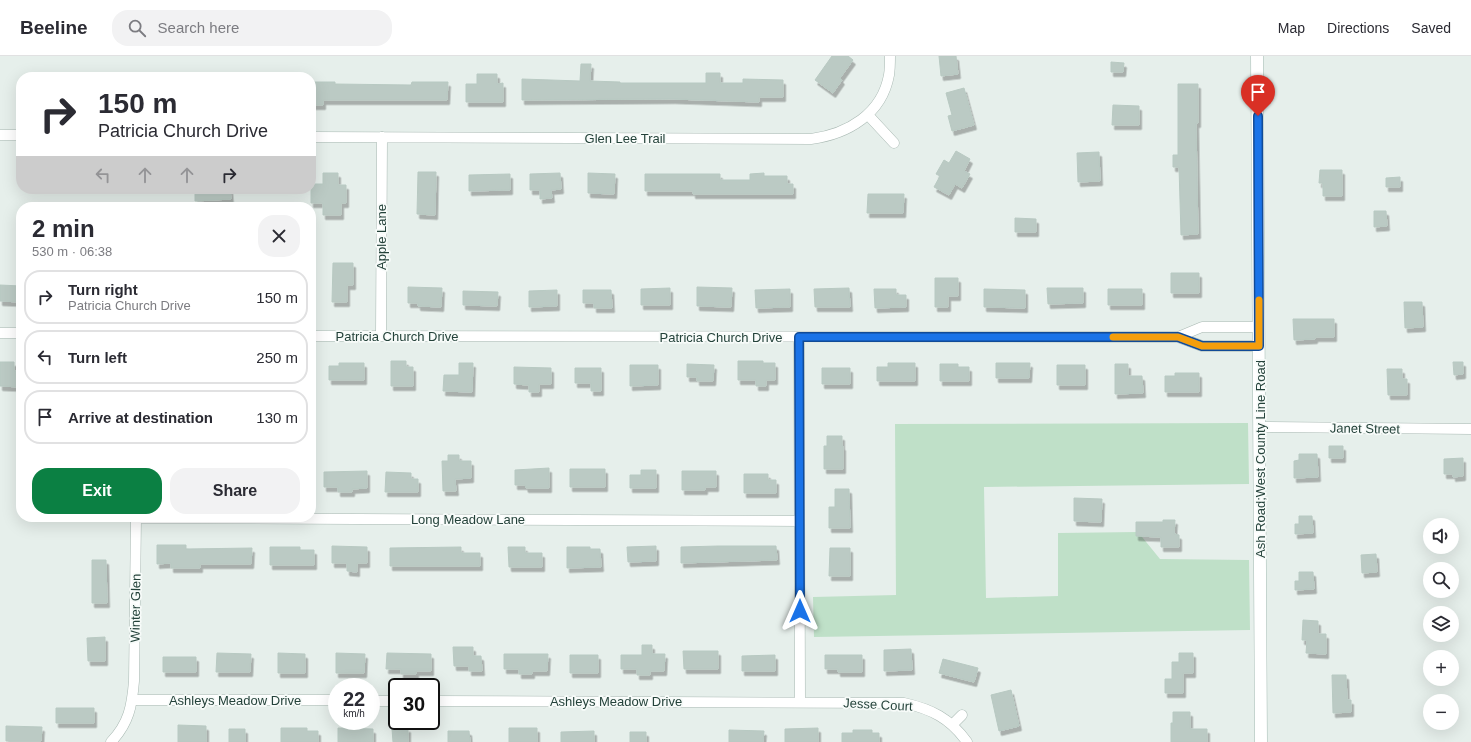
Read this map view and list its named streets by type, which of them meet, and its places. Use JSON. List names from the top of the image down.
{
  "streets": {
    "main road": ["Ash Road;West County Line Road"],
    "street": [
      "Glen Lee Trail",
      "Apple Lane",
      "Patricia Church Drive",
      "Janet Street",
      "Long Meadow Lane",
      "Winter Glen",
      "Ashleys Meadow Drive",
      "Jesse Court"
    ]
  },
  "crossings": [
    ["Glen Lee Trail", "Apple Lane"],
    ["Apple Lane", "Patricia Church Drive"],
    ["Patricia Church Drive", "Ash Road;West County Line Road"],
    ["Janet Street", "Ash Road;West County Line Road"],
    ["Winter Glen", "Ashleys Meadow Drive"],
    ["Ashleys Meadow Drive", "Jesse Court"]
  ],
  "page": {
    "header": "Beeline",
    "search": "Search here",
    "nav": ["Map", "Directions", "Saved"],
    "turn": ["150 m", "Patricia Church Drive"],
    "heading": ["2 min", "530 m · 06:38"],
    "list": [
      {
        "name": "Turn right",
        "note": "Patricia Church Drive",
        "value": "150 m"
      },
      {
        "name": "Turn left",
        "value": "250 m"
      },
      {
        "name": "Arrive at destination",
        "value": "130 m"
      }
    ],
    "buttons": ["Exit", "Share"],
    "map_buttons": ["+", "−"],
    "speed": "22 km/h",
    "limit": "30"
  }
}
